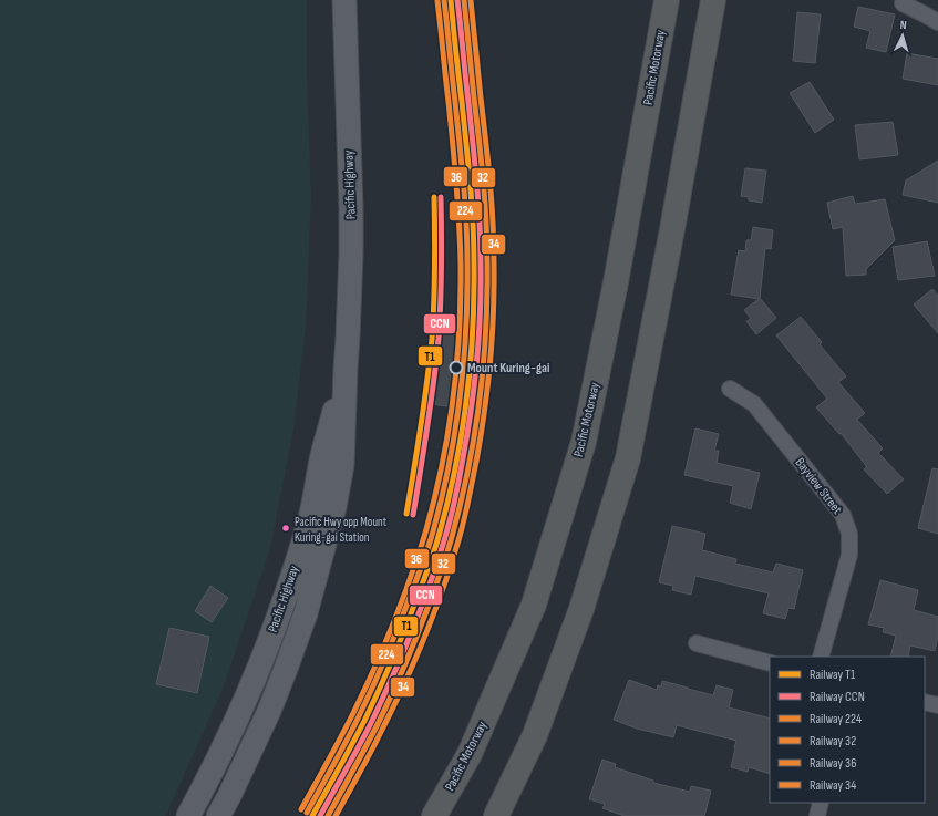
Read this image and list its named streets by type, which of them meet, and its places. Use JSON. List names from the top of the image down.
{
  "streets": {
    "highway": ["Pacific Motorway"],
    "main road": ["Pacific Highway"],
    "street": ["Bayview Street"]
  },
  "places": ["Mount Kuring-gai", "Pacific Hwy opp Mount Kuring-gai Station"],
  "lines": [
    "rail line T1",
    "rail line CCN",
    "rail line 32",
    "rail line 34",
    "rail line 224",
    "rail line 36"
  ],
  "legend": [
    "Railway T1",
    "Railway CCN",
    "Railway 224",
    "Railway 32",
    "Railway 36",
    "Railway 34"
  ],
  "north": "top"
}
